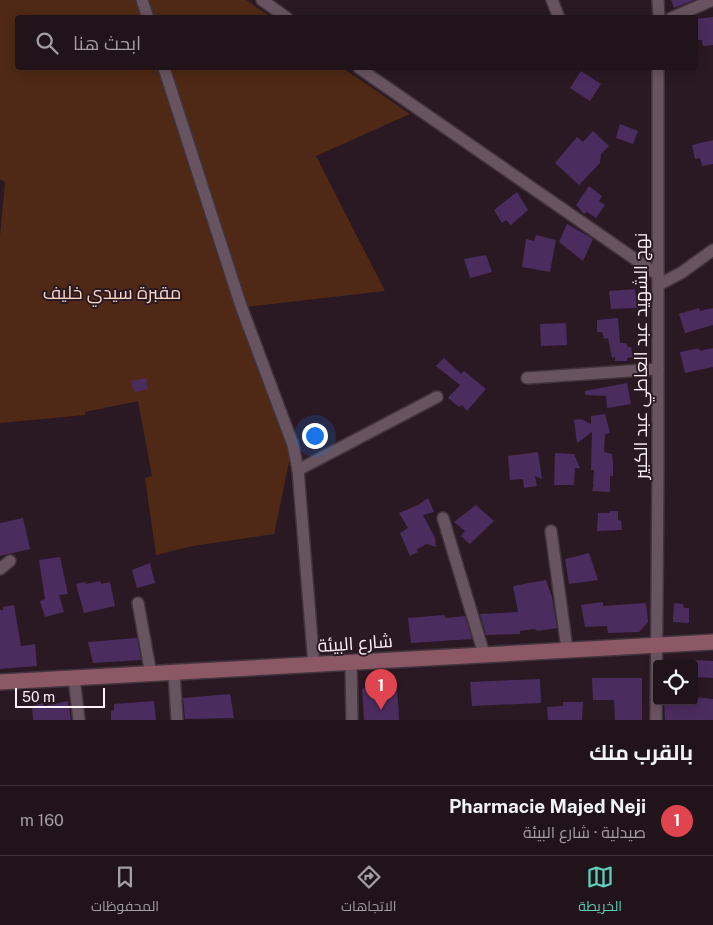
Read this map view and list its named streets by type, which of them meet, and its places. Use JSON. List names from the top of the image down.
{
  "streets": {
    "street": ["نهج الشهيد عبد العاطي عبد الكبير", "شارع البيئة"]
  },
  "crossings": [
    ["نهج الشهيد عبد العاطي عبد الكبير", "شارع البيئة"]
  ],
  "parks": ["مقبرة سيدي خليف"],
  "scale_bar": "50 m",
  "page": {
    "search": "ابحث هنا",
    "pins": "1",
    "scale": "50 m",
    "heading": "بالقرب منك",
    "list": [
      {
        "mark": "1",
        "name": "Pharmacie Majed Neji",
        "note": "صيدلية · شارع البيئة",
        "value": "160 m"
      }
    ],
    "nav": ["الخريطة", "الاتجاهات", "المحفوظات"]
  }
}
